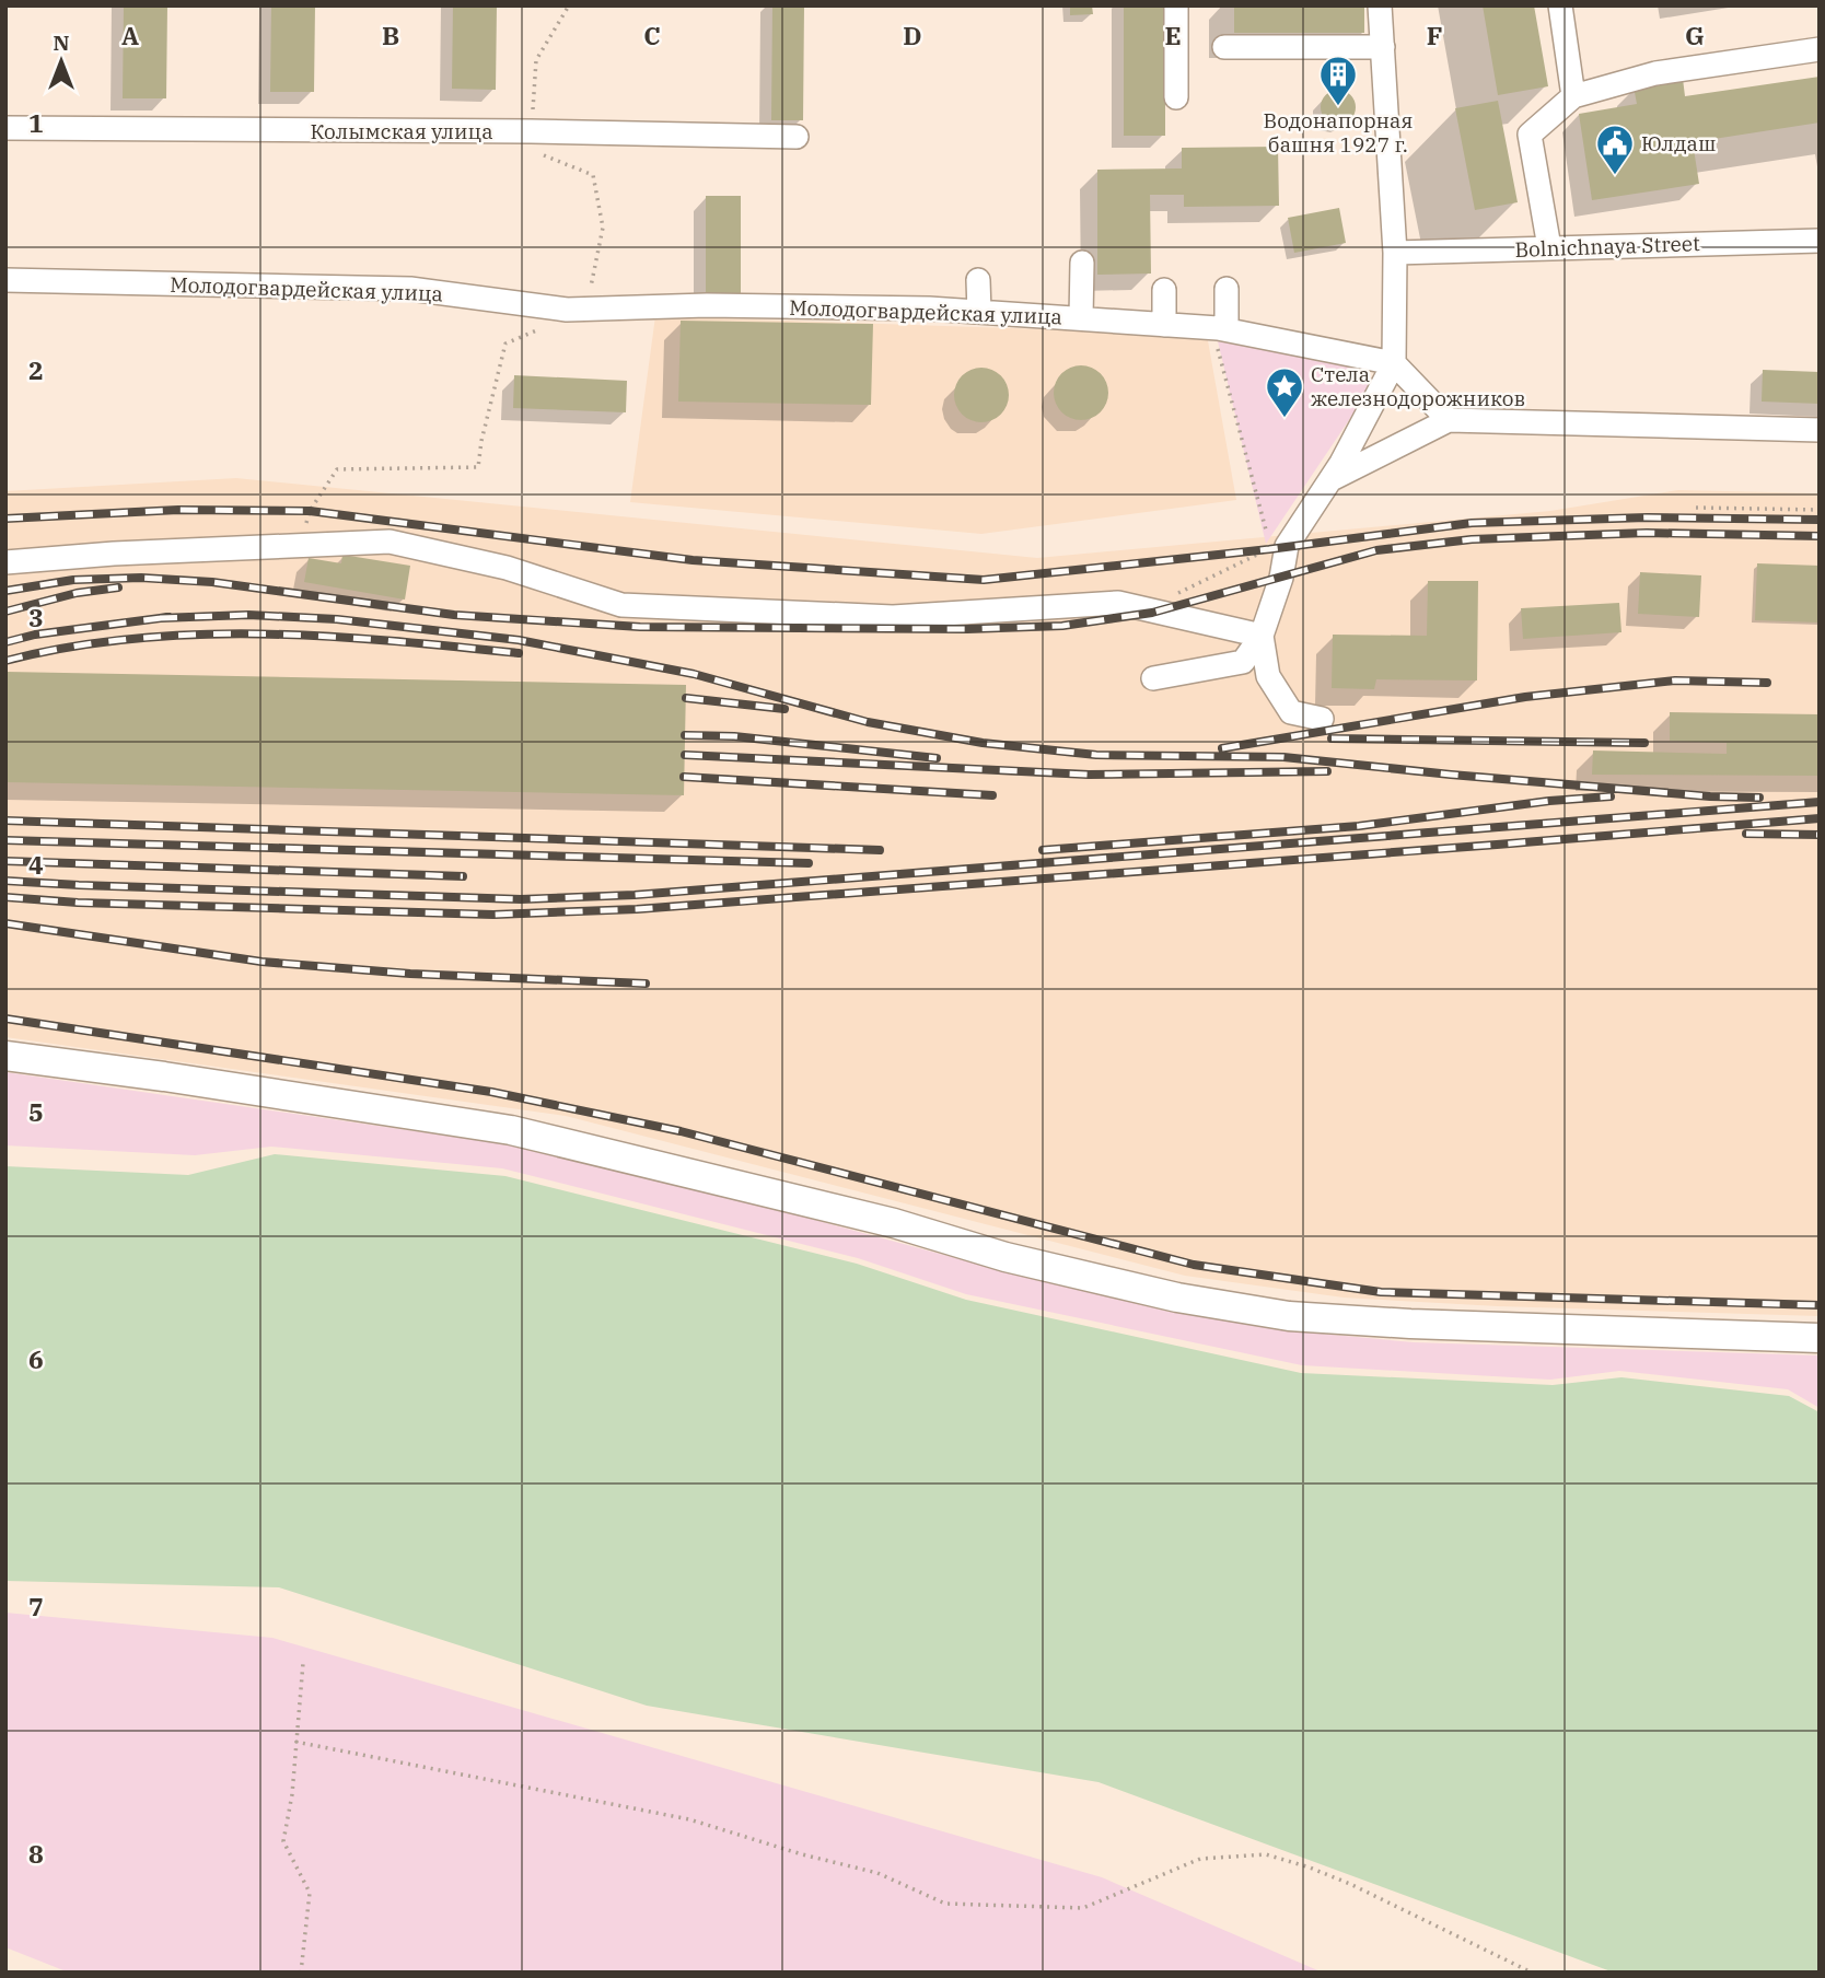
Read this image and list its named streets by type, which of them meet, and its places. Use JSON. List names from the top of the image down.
{
  "streets": {
    "street": ["Колымская улица", "Bolnichnaya Street", "Молодогвардейская улица"]
  },
  "places": {
    "building": ["Водонапорная башня 1927 г."],
    "public building": ["Юлдаш"],
    "place": ["Стела железнодорожников"]
  },
  "north": "top",
  "grid": {
    "columns": [
      "A",
      "B",
      "C",
      "D",
      "E",
      "F",
      "G"
    ],
    "rows": [
      "1",
      "2",
      "3",
      "4",
      "5",
      "6",
      "7",
      "8"
    ]
  }
}
